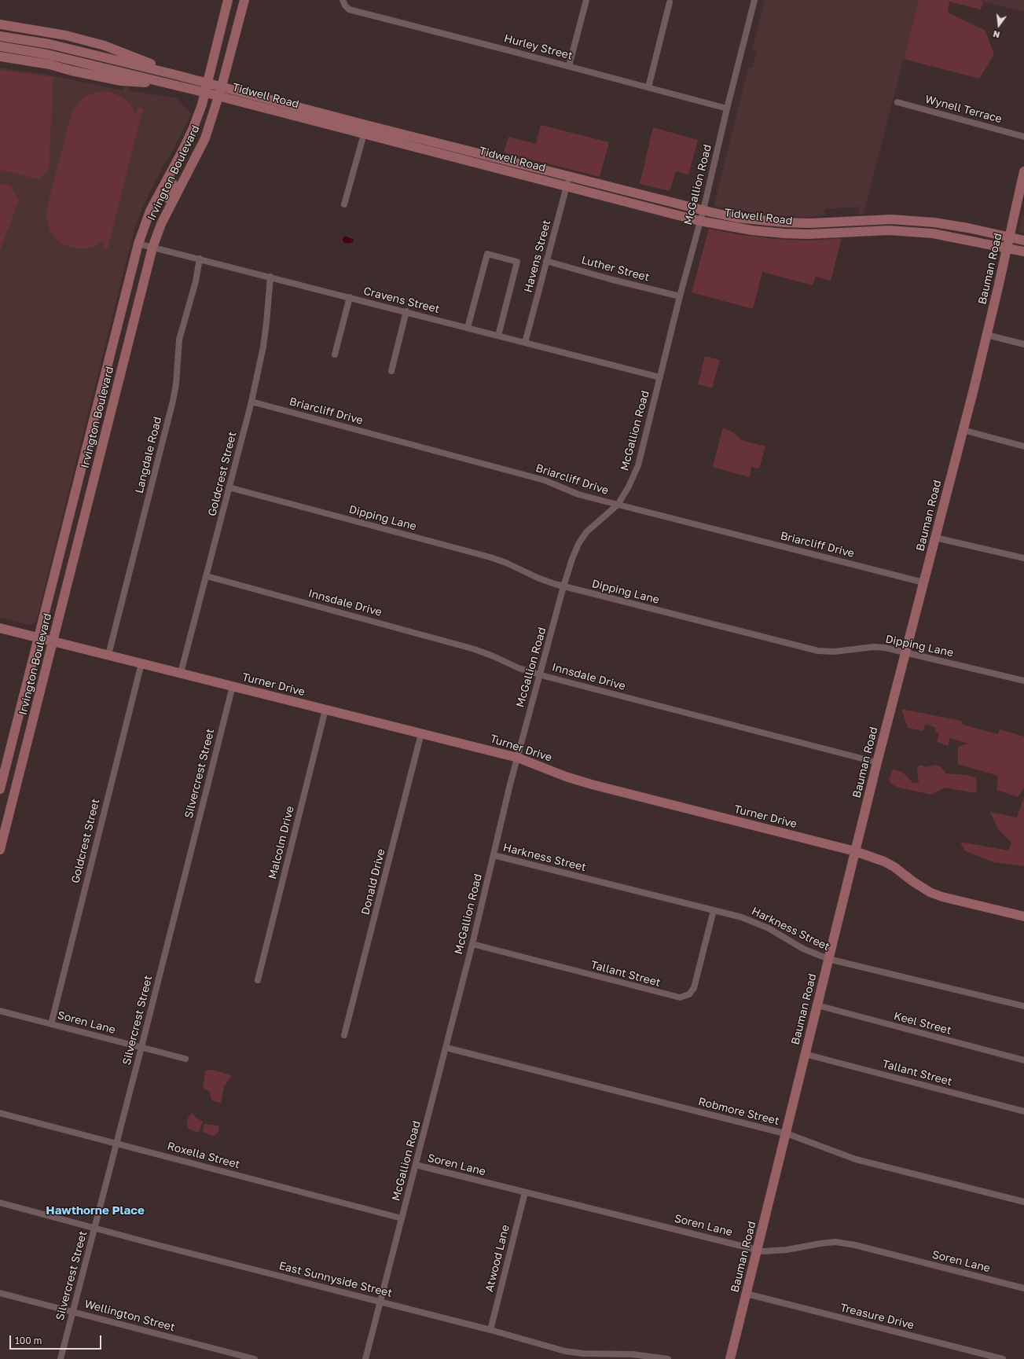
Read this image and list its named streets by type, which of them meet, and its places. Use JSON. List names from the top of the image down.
{
  "streets": {
    "main road": [
      "Tidwell Road",
      "Irvington Boulevard",
      "Bauman Road",
      "Turner Drive"
    ],
    "street": [
      "Hurley Street",
      "Wynell Terrace",
      "McGallion Road",
      "Havens Street",
      "Luther Street",
      "Cravens Street",
      "Briarcliff Drive",
      "Langdale Road",
      "Goldcrest Street",
      "Dipping Lane",
      "Innsdale Drive",
      "Silvercrest Street",
      "Malcolm Drive",
      "Harkness Street",
      "Donald Drive",
      "Tallant Street",
      "Soren Lane",
      "Keel Street",
      "Robmore Street",
      "Roxella Street",
      "Atwood Lane",
      "East Sunnyside Street",
      "Wellington Street",
      "Treasure Drive"
    ]
  },
  "crossings": [
    ["Hurley Street", "McGallion Road"],
    ["Tidwell Road", "Irvington Boulevard"],
    ["Tidwell Road", "McGallion Road"],
    ["Tidwell Road", "Havens Street"],
    ["Tidwell Road", "Bauman Road"],
    ["Irvington Boulevard", "Cravens Street"],
    ["Irvington Boulevard", "Turner Drive"],
    ["McGallion Road", "Luther Street"],
    ["McGallion Road", "Cravens Street"],
    ["McGallion Road", "Briarcliff Drive"],
    ["McGallion Road", "Dipping Lane"],
    ["McGallion Road", "Innsdale Drive"],
    ["McGallion Road", "Turner Drive"],
    ["McGallion Road", "Harkness Street"],
    ["McGallion Road", "Tallant Street"],
    ["McGallion Road", "Soren Lane"],
    ["McGallion Road", "Robmore Street"],
    ["McGallion Road", "Roxella Street"],
    ["McGallion Road", "East Sunnyside Street"],
    ["Havens Street", "Luther Street"],
    ["Havens Street", "Cravens Street"],
    ["Bauman Road", "Briarcliff Drive"],
    ["Bauman Road", "Dipping Lane"],
    ["Bauman Road", "Innsdale Drive"],
    ["Bauman Road", "Turner Drive"],
    ["Bauman Road", "Harkness Street"],
    ["Bauman Road", "Tallant Street"],
    ["Bauman Road", "Soren Lane"],
    ["Bauman Road", "Keel Street"],
    ["Bauman Road", "Robmore Street"],
    ["Bauman Road", "Treasure Drive"],
    ["Cravens Street", "Langdale Road"],
    ["Cravens Street", "Goldcrest Street"],
    ["Briarcliff Drive", "Goldcrest Street"],
    ["Langdale Road", "Turner Drive"],
    ["Goldcrest Street", "Dipping Lane"],
    ["Goldcrest Street", "Innsdale Drive"],
    ["Goldcrest Street", "Turner Drive"],
    ["Goldcrest Street", "Soren Lane"],
    ["Turner Drive", "Silvercrest Street"],
    ["Turner Drive", "Malcolm Drive"],
    ["Turner Drive", "Donald Drive"],
    ["Silvercrest Street", "Soren Lane"],
    ["Silvercrest Street", "Roxella Street"],
    ["Silvercrest Street", "East Sunnyside Street"],
    ["Silvercrest Street", "Wellington Street"],
    ["Harkness Street", "Tallant Street"],
    ["Soren Lane", "Atwood Lane"],
    ["Atwood Lane", "East Sunnyside Street"]
  ],
  "districts": ["Hawthorne Place"],
  "scale_bar": "100 m",
  "north": "bottom"
}
